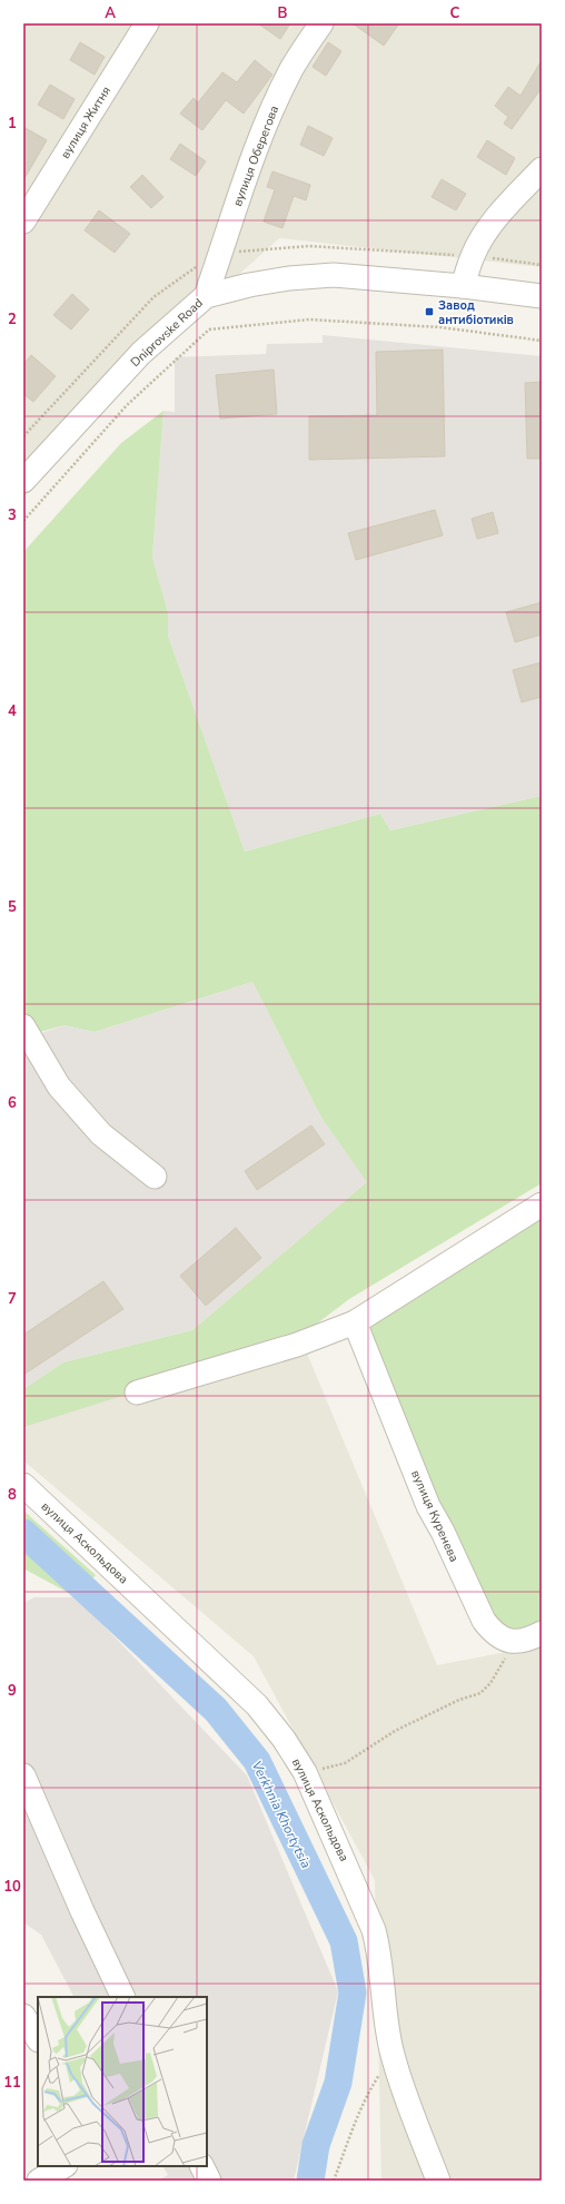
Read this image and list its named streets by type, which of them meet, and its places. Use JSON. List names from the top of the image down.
{
  "streets": {
    "street": [
      "вулиця Житня",
      "вулиця Оберегова",
      "Dniprovske Road",
      "вулиця Куренева",
      "вулиця Аскольдова"
    ]
  },
  "crossings": [
    ["вулиця Оберегова", "Dniprovske Road"]
  ],
  "water": ["Verkhnia Khortytsia"],
  "places": {
    "transit": ["Завод антибіотиків"]
  },
  "grid": {
    "columns": ["A", "B", "C"],
    "rows": [
      "1",
      "2",
      "3",
      "4",
      "5",
      "6",
      "7",
      "8",
      "9",
      "10",
      "11"
    ]
  }
}
